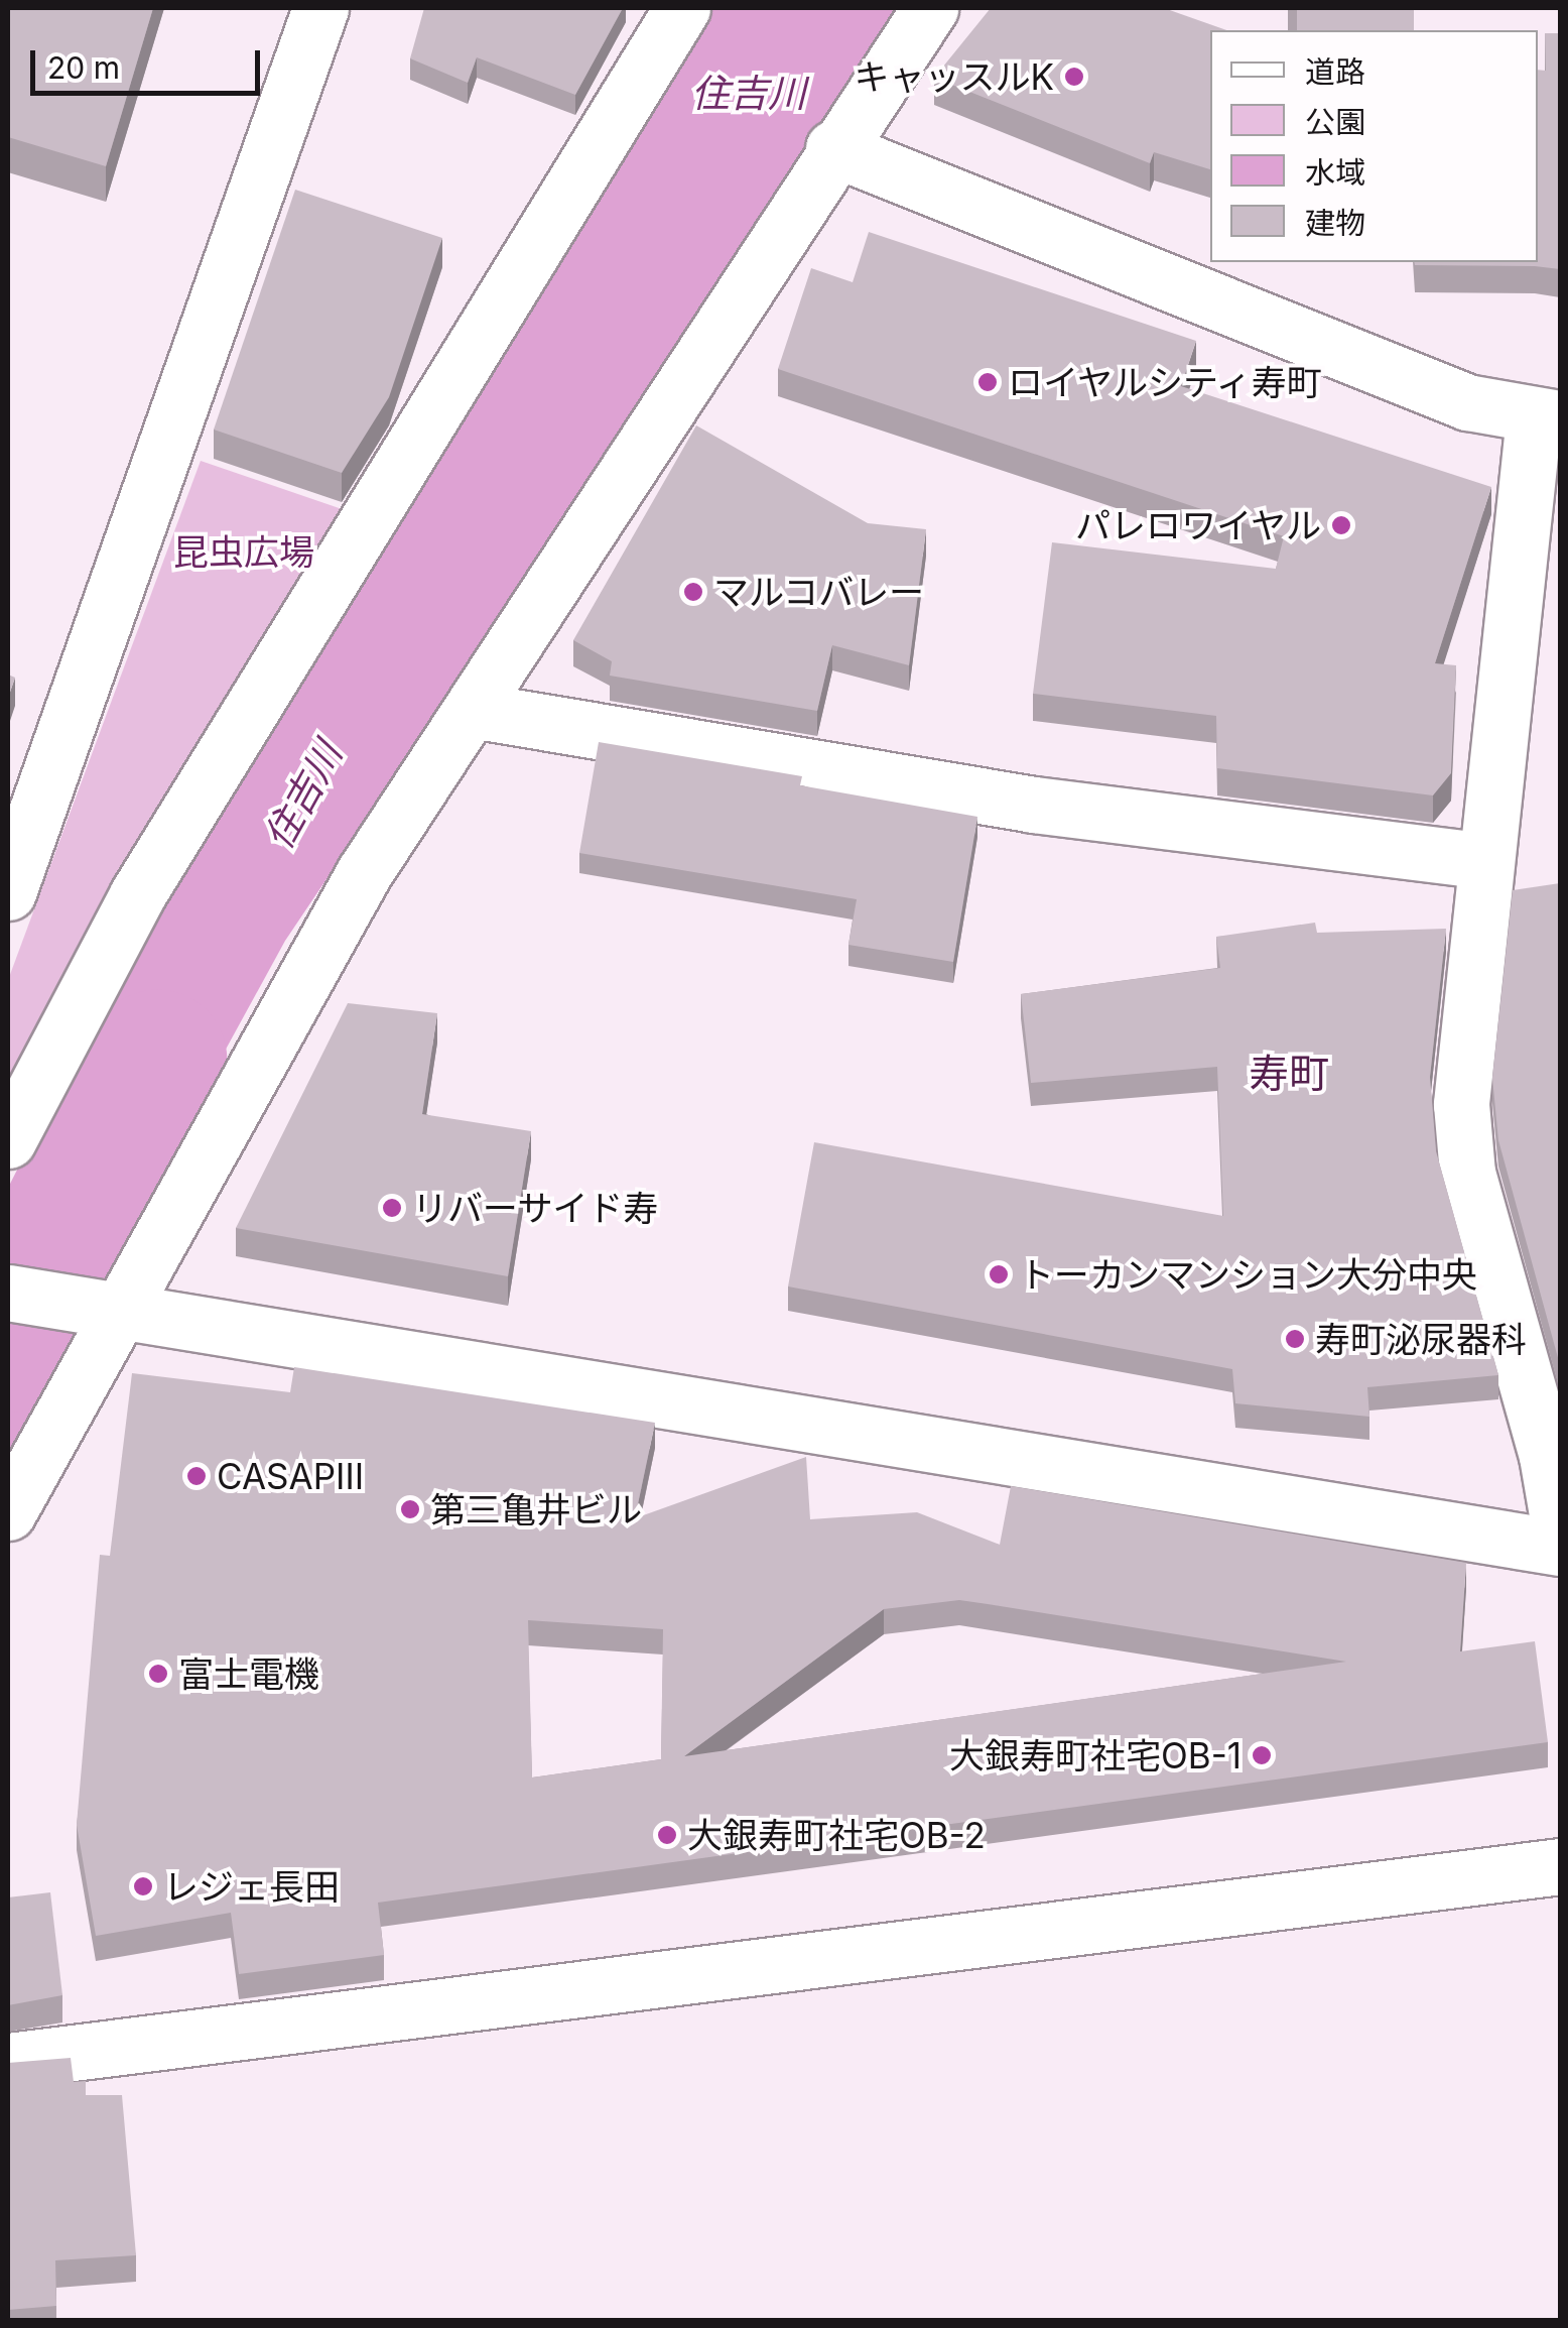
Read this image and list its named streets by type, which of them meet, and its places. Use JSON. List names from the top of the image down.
{
  "districts": ["寿町"],
  "water": ["住吉川"],
  "parks": ["昆虫広場"],
  "places": [
    "キャッスルK",
    "ロイヤルシティ寿町",
    "パレロワイヤル",
    "マルコバレー",
    "リバーサイド寿",
    "トーカンマンション大分中央",
    "寿町泌尿器科",
    "CASAPⅢ",
    "第三亀井ビル",
    "富士電機",
    "大銀寿町社宅OB-1",
    "大銀寿町社宅OB-2",
    "レジェ長田"
  ],
  "legend": [
    "道路",
    "公園",
    "水域",
    "建物"
  ],
  "scale_bar": "20 m"
}
